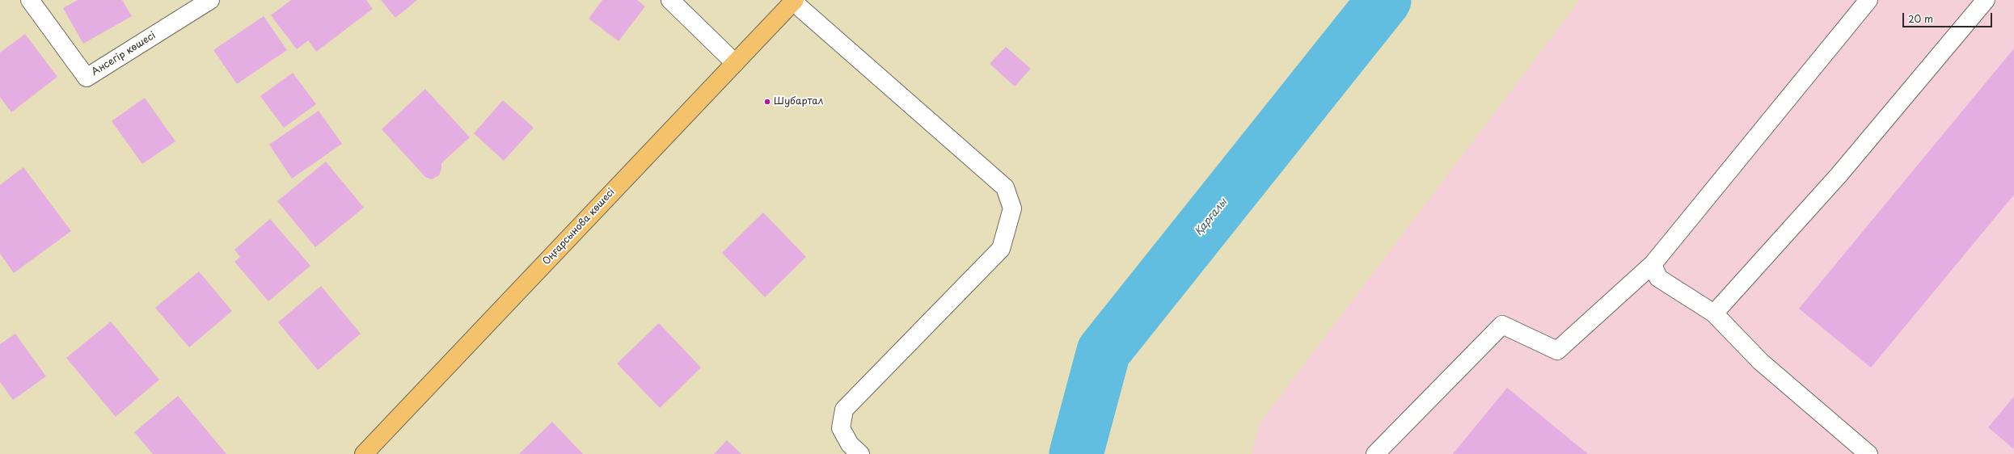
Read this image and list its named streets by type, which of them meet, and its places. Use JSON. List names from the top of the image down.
{
  "streets": {
    "main road": ["Оңғарсынова көшесі"],
    "street": ["Ансегір көшесі"]
  },
  "water": ["Қарғалы"],
  "places": ["Шубартал"],
  "scale_bar": "20 m"
}
